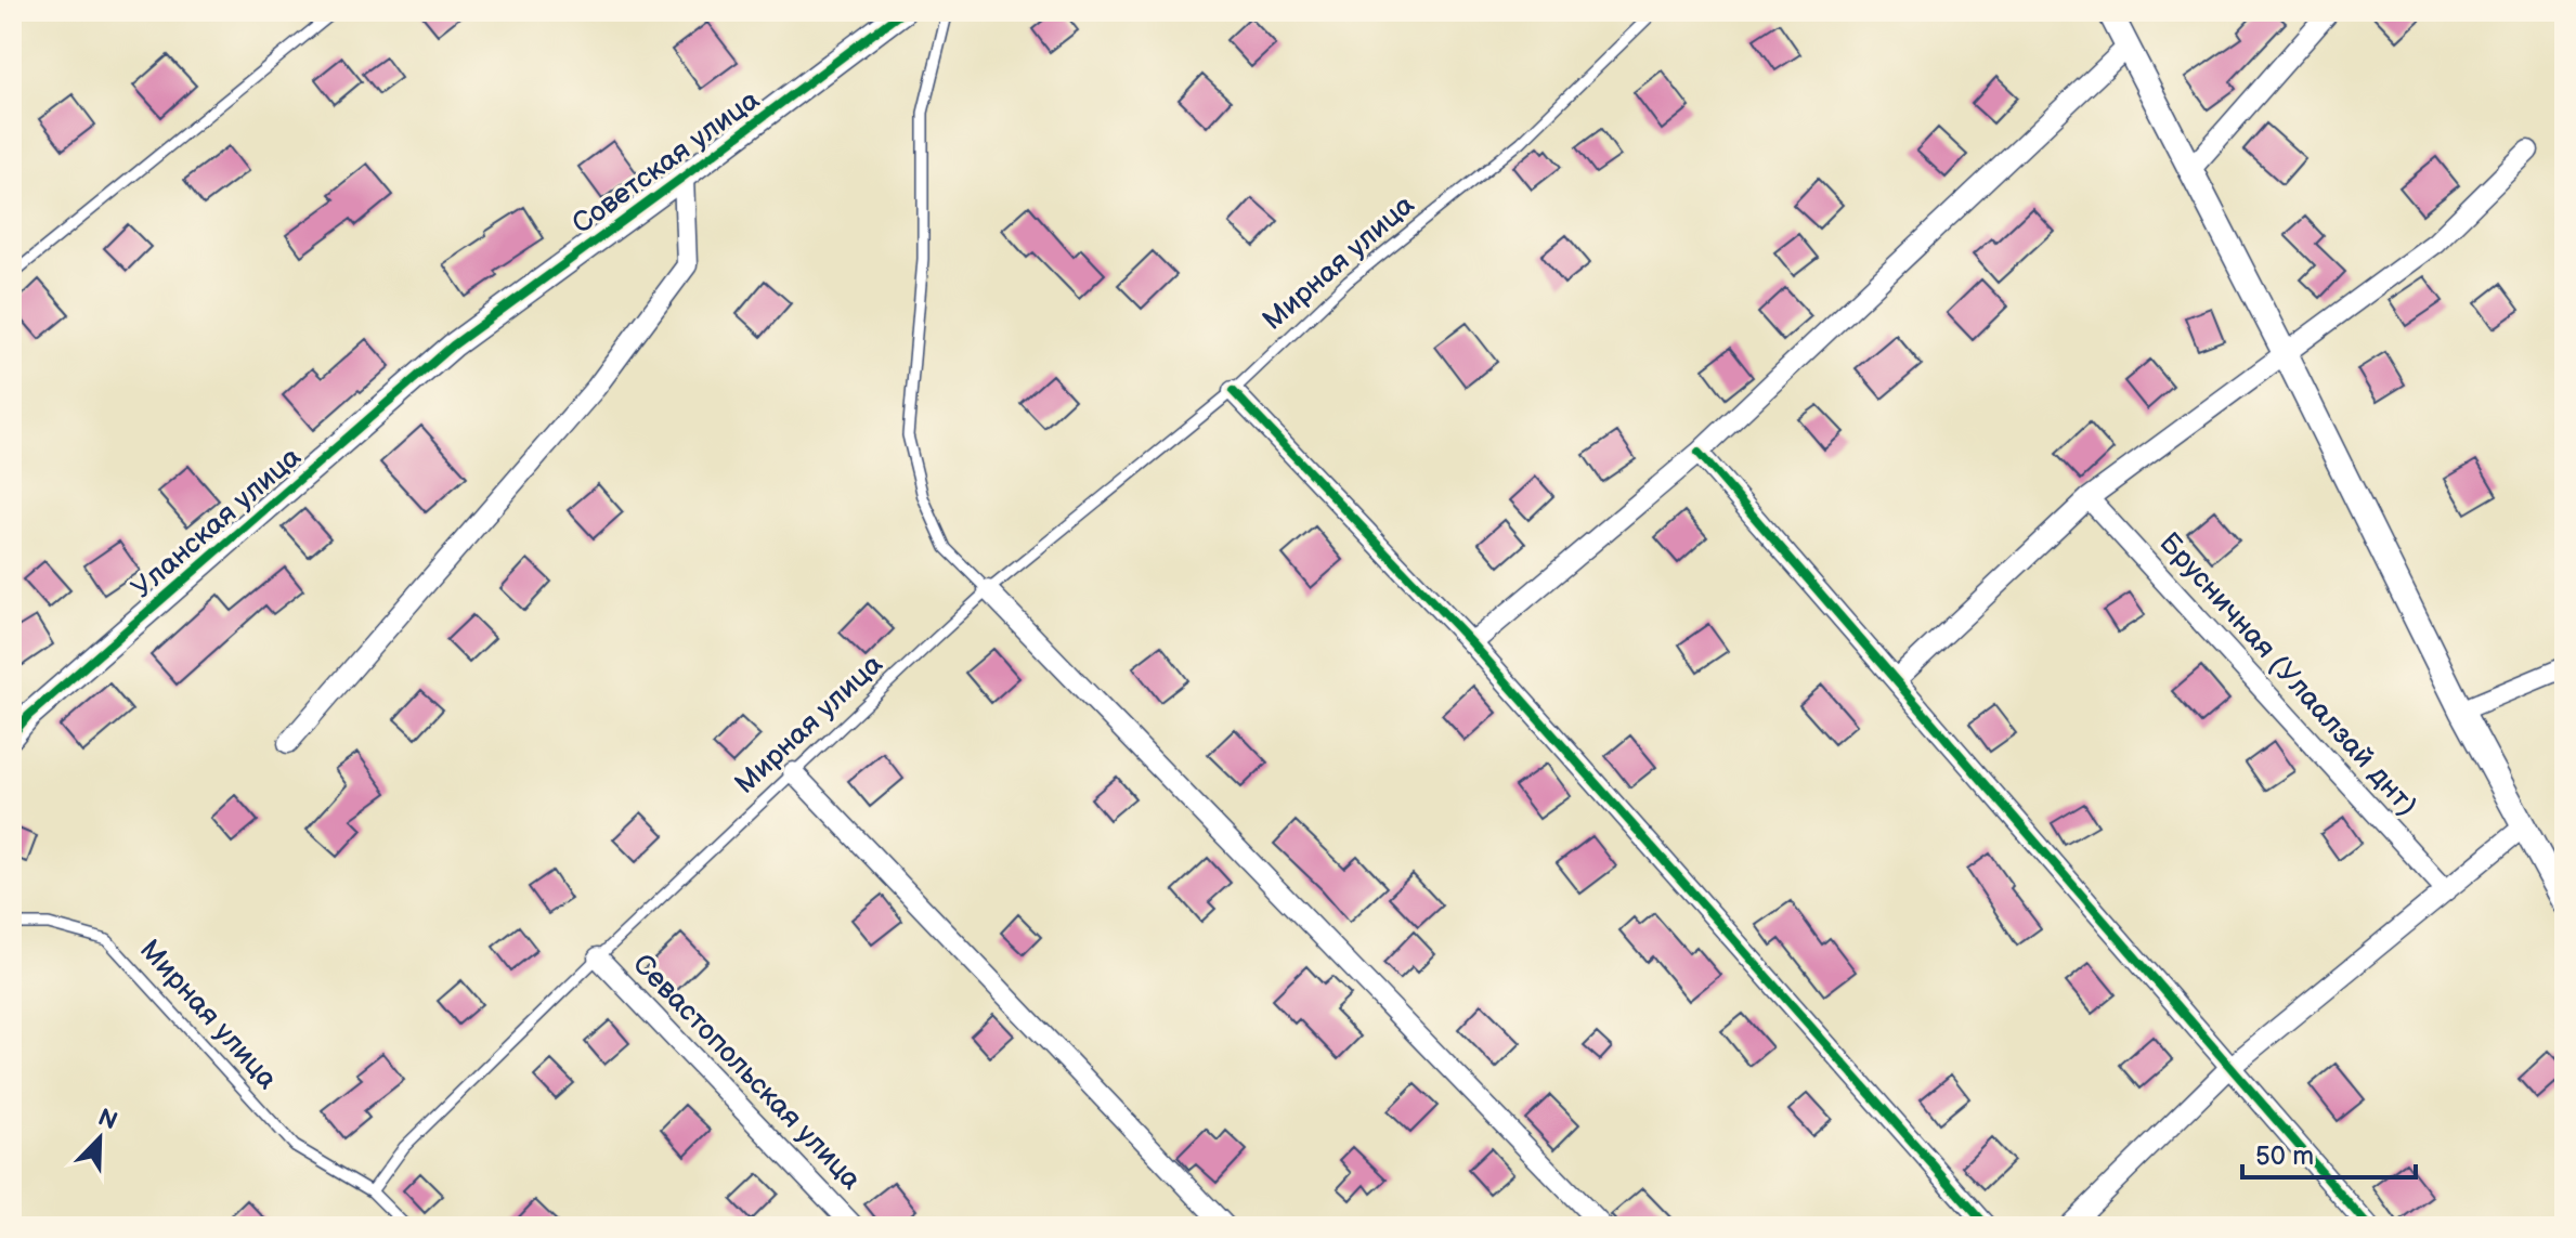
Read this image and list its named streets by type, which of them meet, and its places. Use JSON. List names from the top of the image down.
{
  "streets": {
    "street": [
      "Советская улица",
      "Уланская улица",
      "Брусничная (Улаалзай днт)",
      "Севастопольская улица"
    ],
    "lane": ["Мирная улица"]
  },
  "crossings": [
    ["Советская улица", "Уланская улица"],
    ["Мирная улица", "Севастопольская улица"]
  ],
  "scale_bar": "50 m",
  "north": "top right"
}
